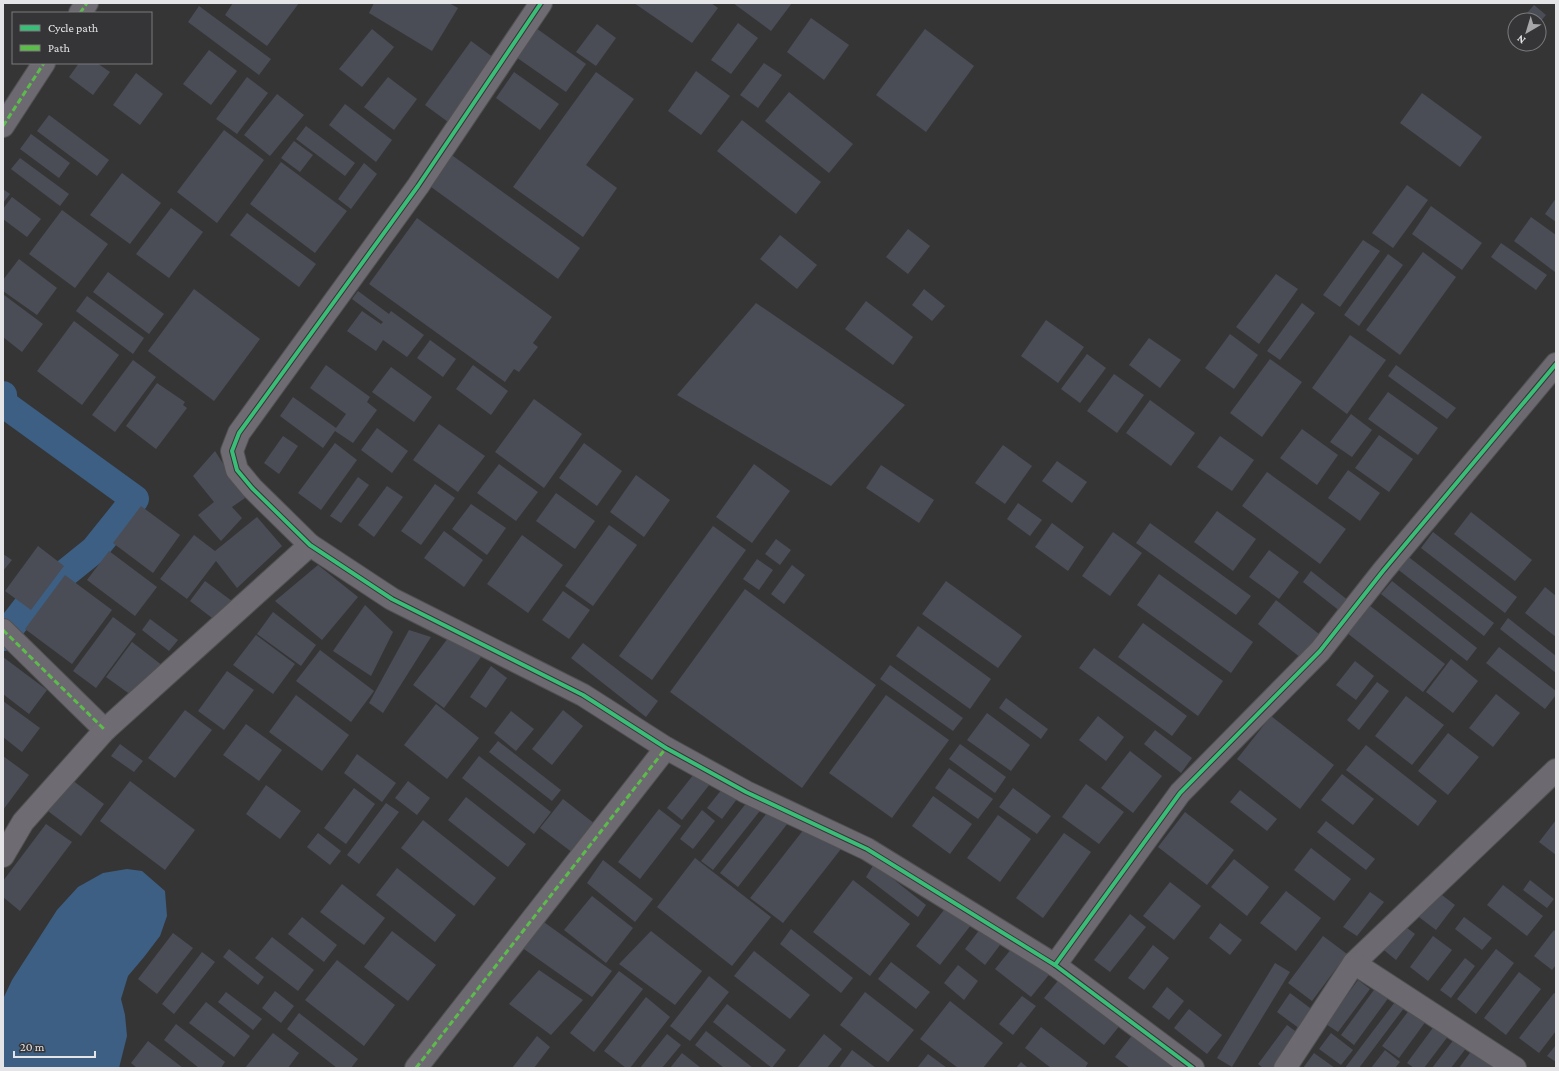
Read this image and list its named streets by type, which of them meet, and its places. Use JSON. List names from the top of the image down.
{
  "legend": ["Cycle path", "Path"],
  "scale_bar": "20 m",
  "north": "bottom left"
}
